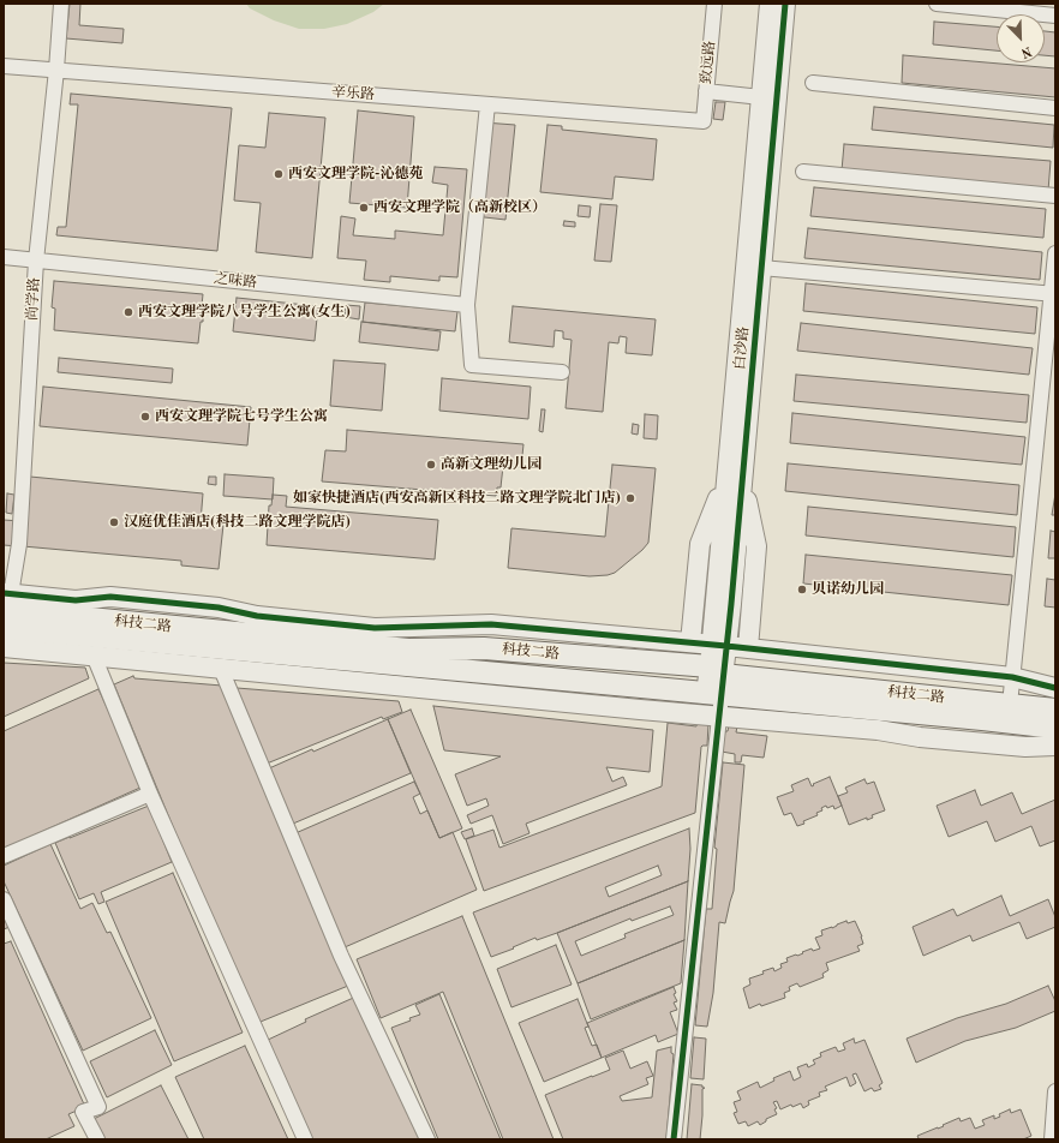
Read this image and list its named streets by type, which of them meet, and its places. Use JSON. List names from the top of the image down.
{
  "streets": {
    "main road": ["科技二路"],
    "street": [
      "致远路",
      "辛乐路",
      "之味路",
      "尚学路",
      "白沙路"
    ]
  },
  "crossings": [
    ["致远路", "辛乐路"],
    ["辛乐路", "尚学路"],
    ["之味路", "尚学路"],
    ["尚学路", "科技二路"],
    ["白沙路", "科技二路"]
  ],
  "places": [
    "西安文理学院-沁德苑",
    "西安文理学院（高新校区）",
    "西安文理学院八号学生公寓(女生)",
    "西安文理学院七号学生公寓",
    "高新文理幼儿园",
    "如家快捷酒店(西安高新区科技二路文理学院北门店)",
    "汉庭优佳酒店(科技二路文理学院店)",
    "贝诺幼儿园"
  ],
  "north": "bottom right"
}
